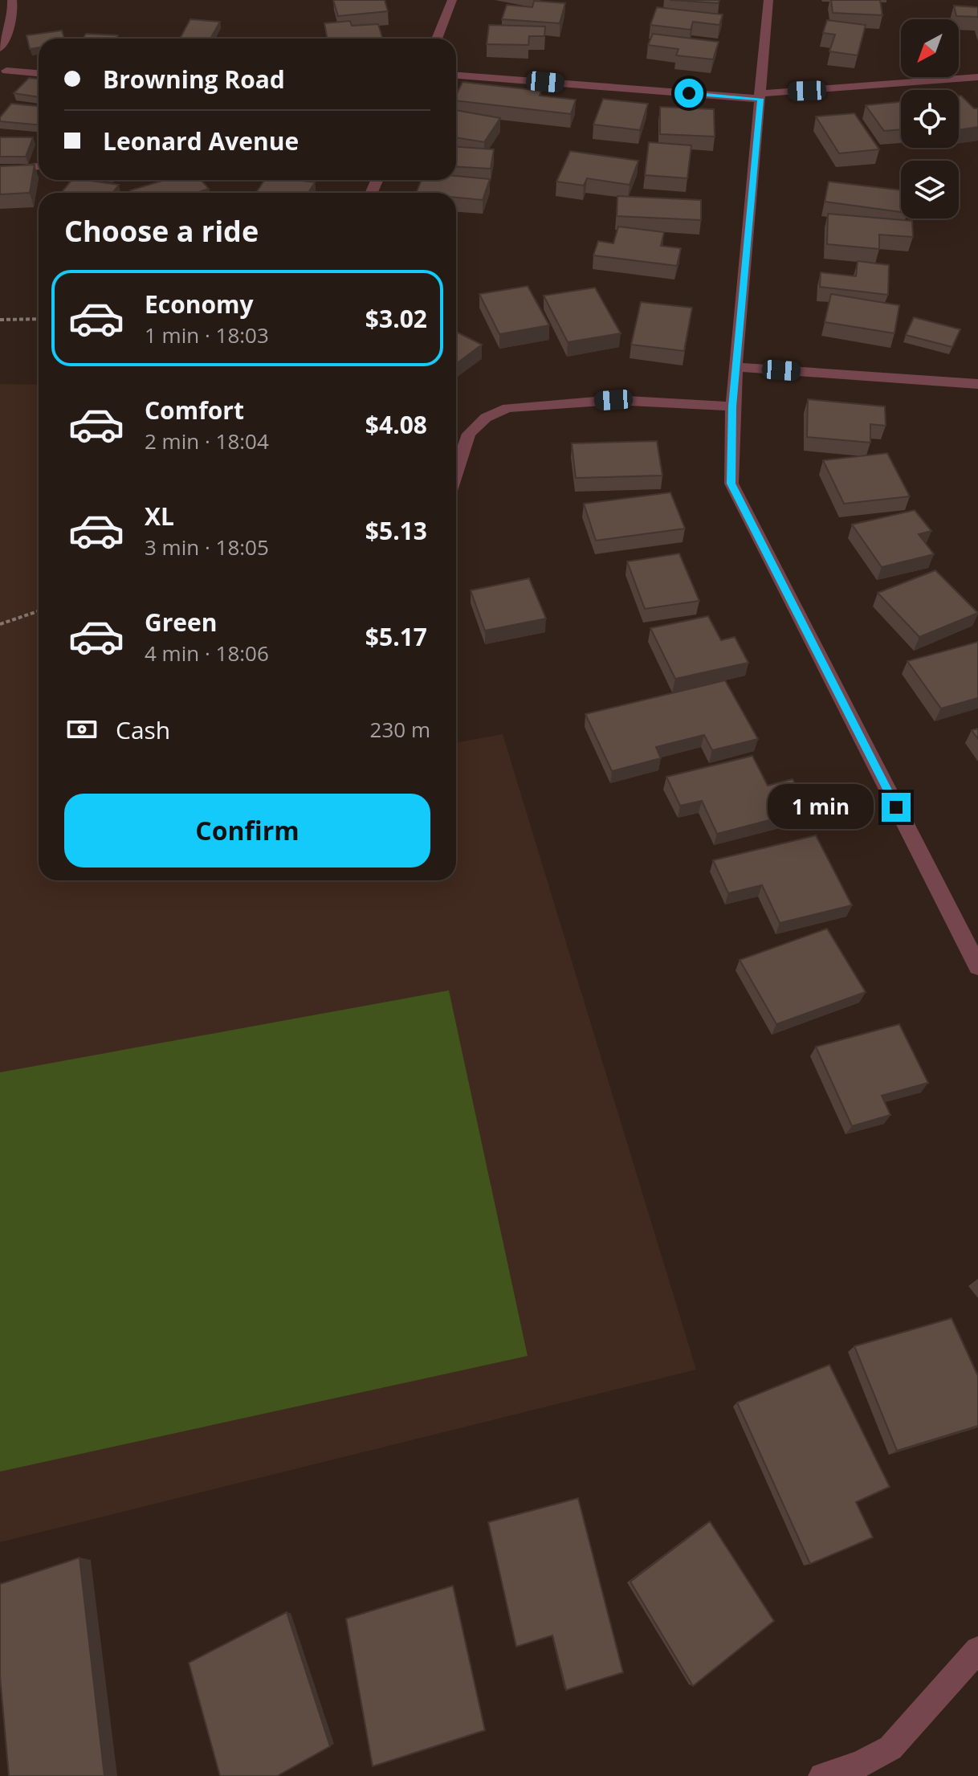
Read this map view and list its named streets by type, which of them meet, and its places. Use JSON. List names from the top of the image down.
{
  "north": "bottom left",
  "page": {
    "banner": ["Browning Road", "Leonard Avenue"],
    "heading": "Choose a ride",
    "list": [
      {
        "name": "Economy",
        "note": "1 min · 18:03",
        "value": "$3.02"
      },
      {
        "name": "Comfort",
        "note": "2 min · 18:04",
        "value": "$4.08"
      },
      {
        "name": "XL",
        "note": "3 min · 18:05",
        "value": "$5.13"
      },
      {
        "name": "Green",
        "note": "4 min · 18:06",
        "value": "$5.17"
      }
    ],
    "pay": ["Cash", "230 m"],
    "buttons": "Confirm",
    "bubble": "1 min"
  }
}
